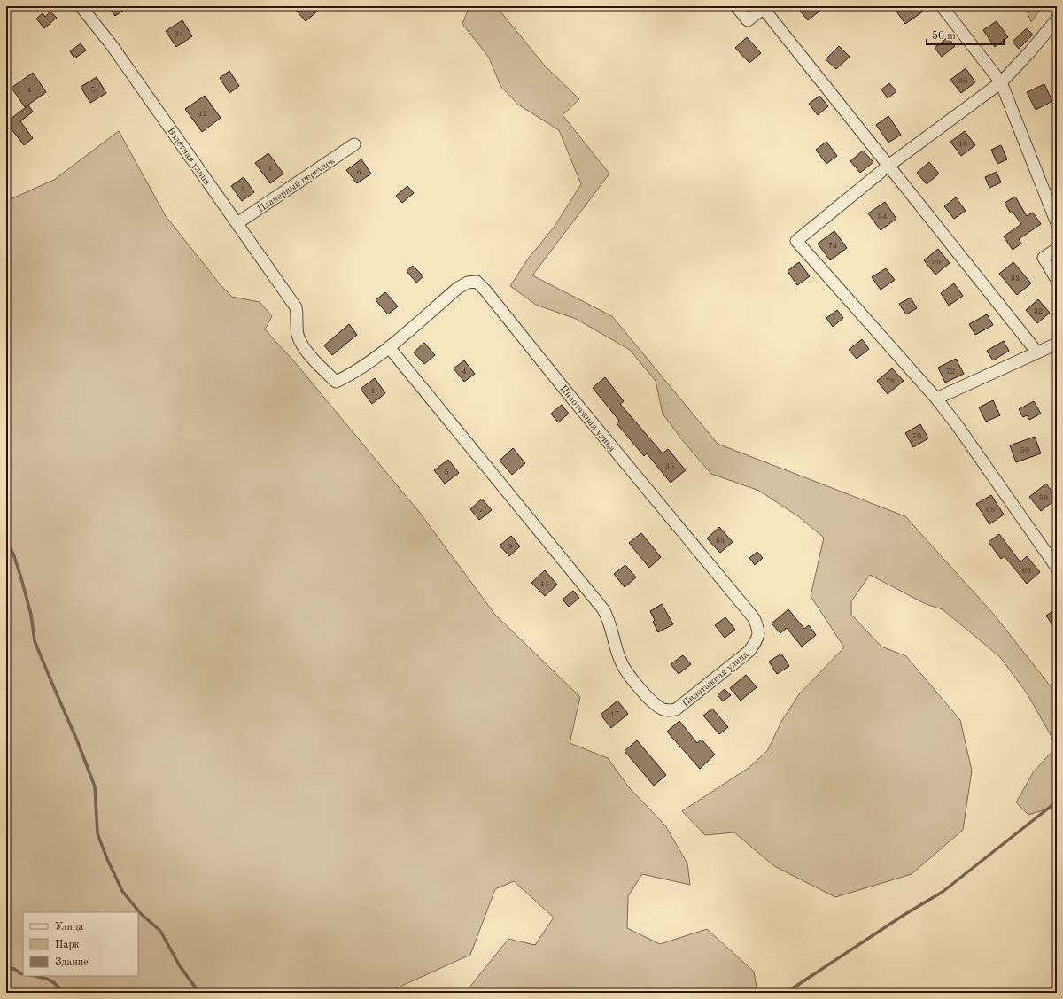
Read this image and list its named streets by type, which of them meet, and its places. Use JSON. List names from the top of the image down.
{
  "streets": {
    "street": ["Взлётная улица", "Планерный переулок", "Пилотажная улица"]
  },
  "crossings": [
    ["Взлётная улица", "Планерный переулок"],
    ["Взлётная улица", "Пилотажная улица"]
  ],
  "house_numbers": [
    "34",
    "38",
    "4",
    "5",
    "12",
    "10",
    "3",
    "6",
    "1",
    "54",
    "74",
    "55",
    "33",
    "32",
    "4",
    "72",
    "78",
    "1",
    "70",
    "58",
    "35",
    "5",
    "59",
    "7",
    "68",
    "33",
    "9",
    "66",
    "11",
    "17"
  ],
  "legend": ["Улица", "Парк", "Здание"],
  "scale_bar": "50 m"
}
